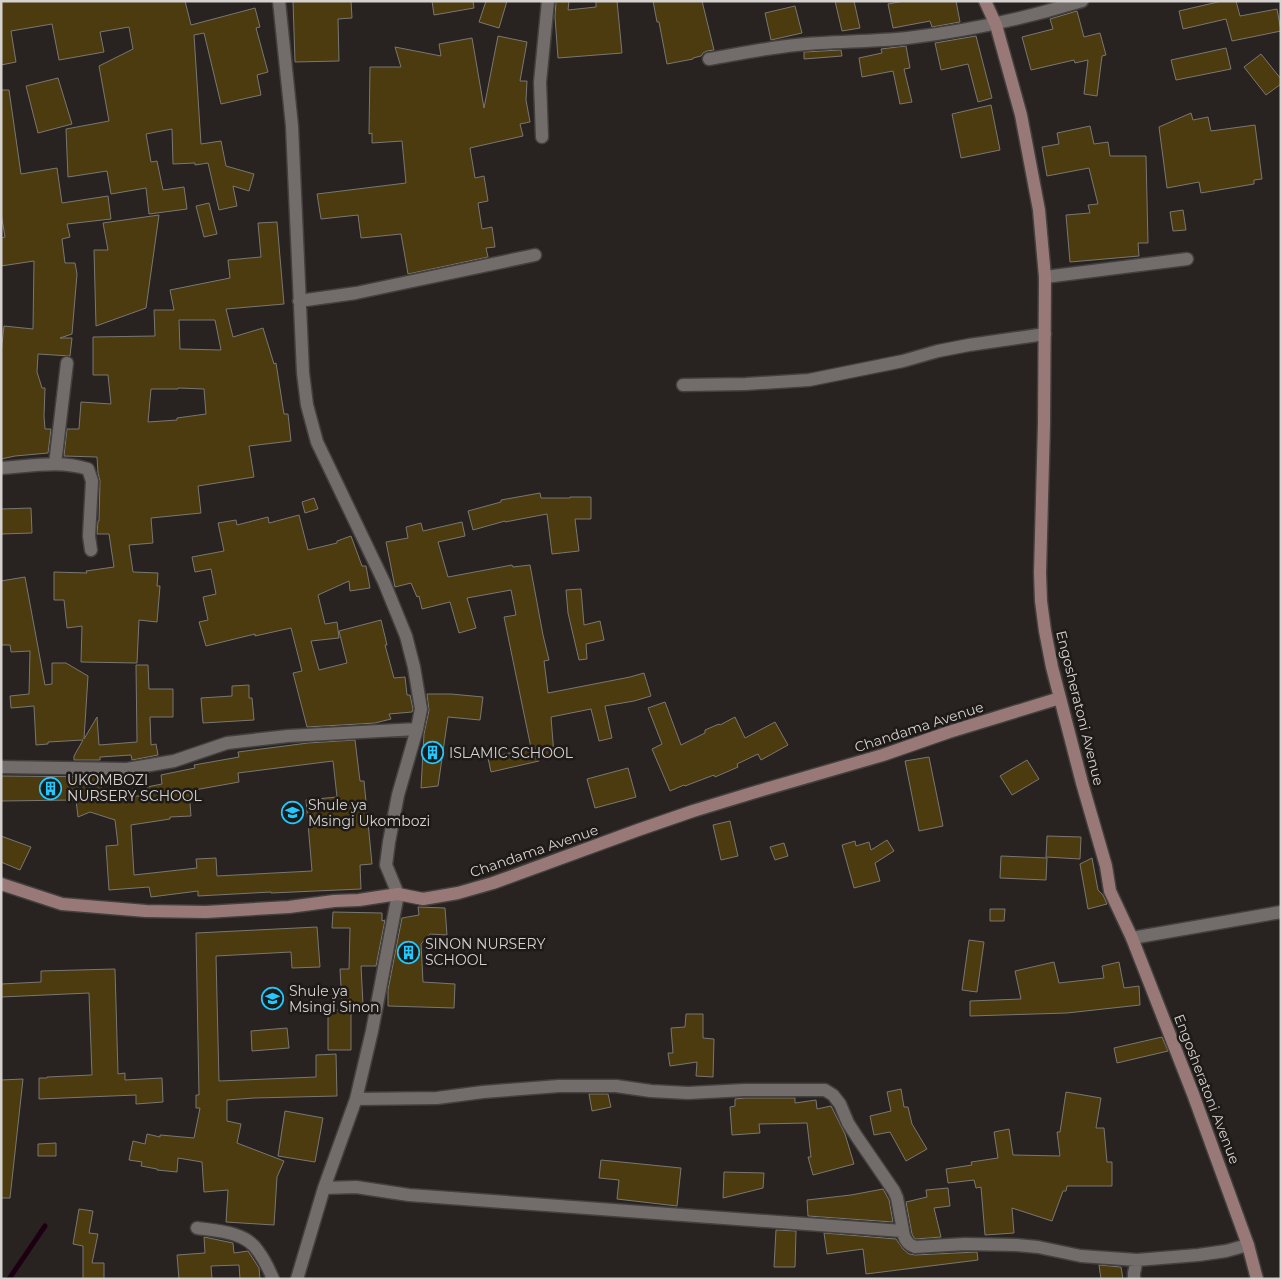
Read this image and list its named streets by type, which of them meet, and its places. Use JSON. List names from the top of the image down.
{
  "streets": {
    "street": ["Engosheratoni Avenue", "Chandama Avenue"]
  },
  "crossings": [
    ["Engosheratoni Avenue", "Chandama Avenue"]
  ],
  "places": {
    "building": ["ISLAMIC SCHOOL", "UKOMBOZI NURSERY SCHOOL", "SINON NURSERY SCHOOL"],
    "school or university": ["Shule ya Msingi Ukombozi", "Shule ya Msingi Sinon"]
  }
}
